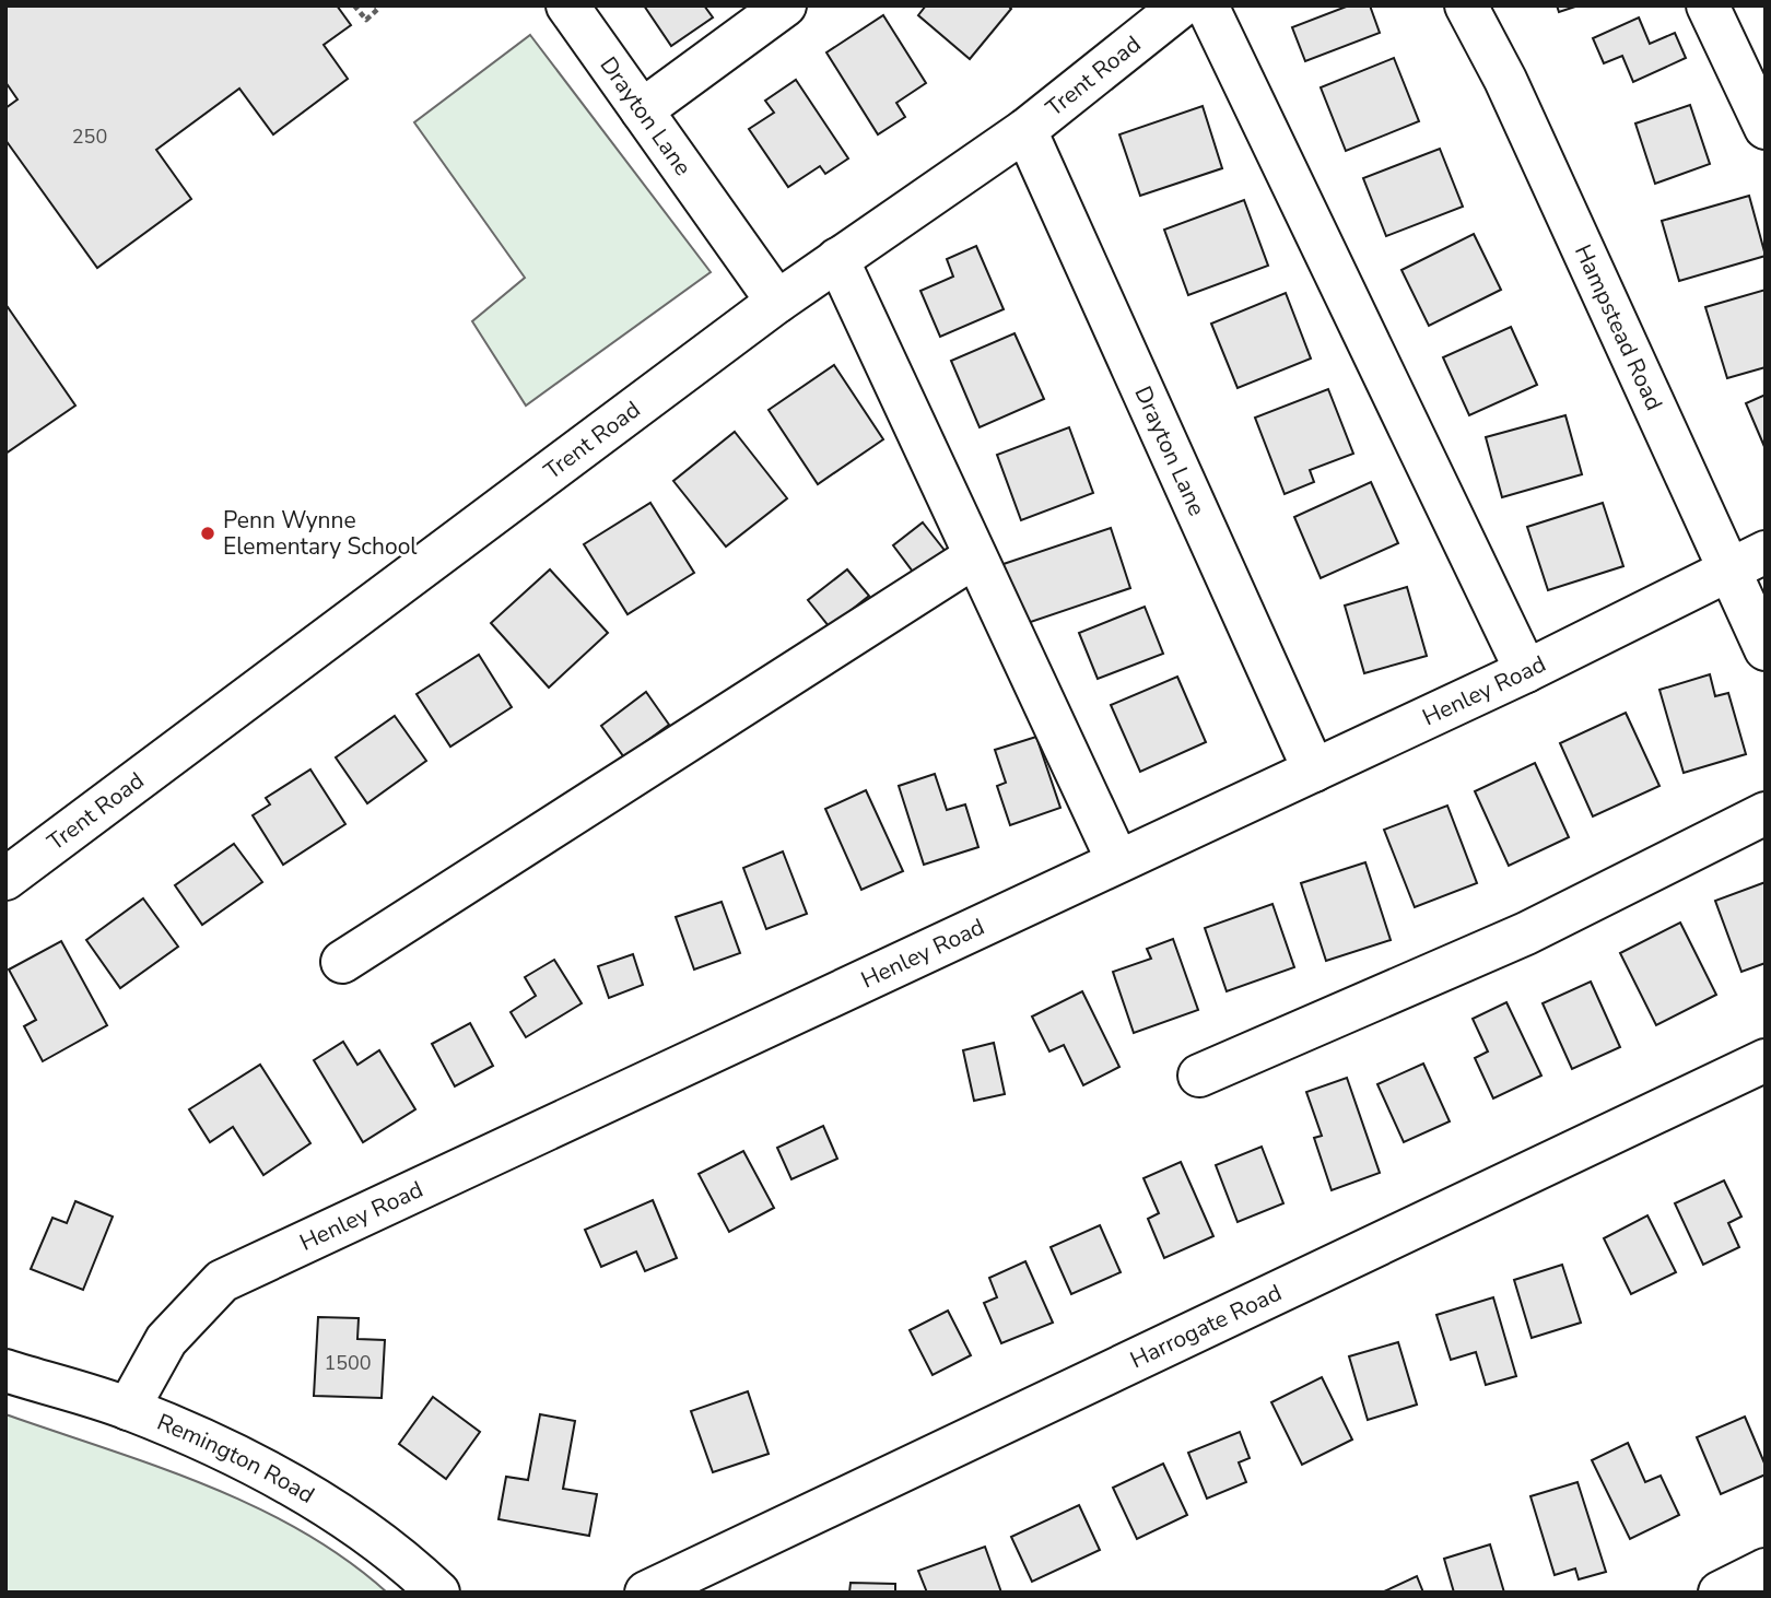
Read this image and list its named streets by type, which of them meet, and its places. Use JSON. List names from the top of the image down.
{
  "streets": {
    "street": [
      "Trent Road",
      "Drayton Lane",
      "Hampstead Road",
      "Henley Road",
      "Harrogate Road",
      "Remington Road"
    ]
  },
  "crossings": [
    ["Trent Road", "Drayton Lane"],
    ["Drayton Lane", "Henley Road"],
    ["Hampstead Road", "Henley Road"],
    ["Henley Road", "Remington Road"]
  ],
  "places": ["Penn Wynne Elementary School"],
  "house_numbers": ["250", "1500"]
}
